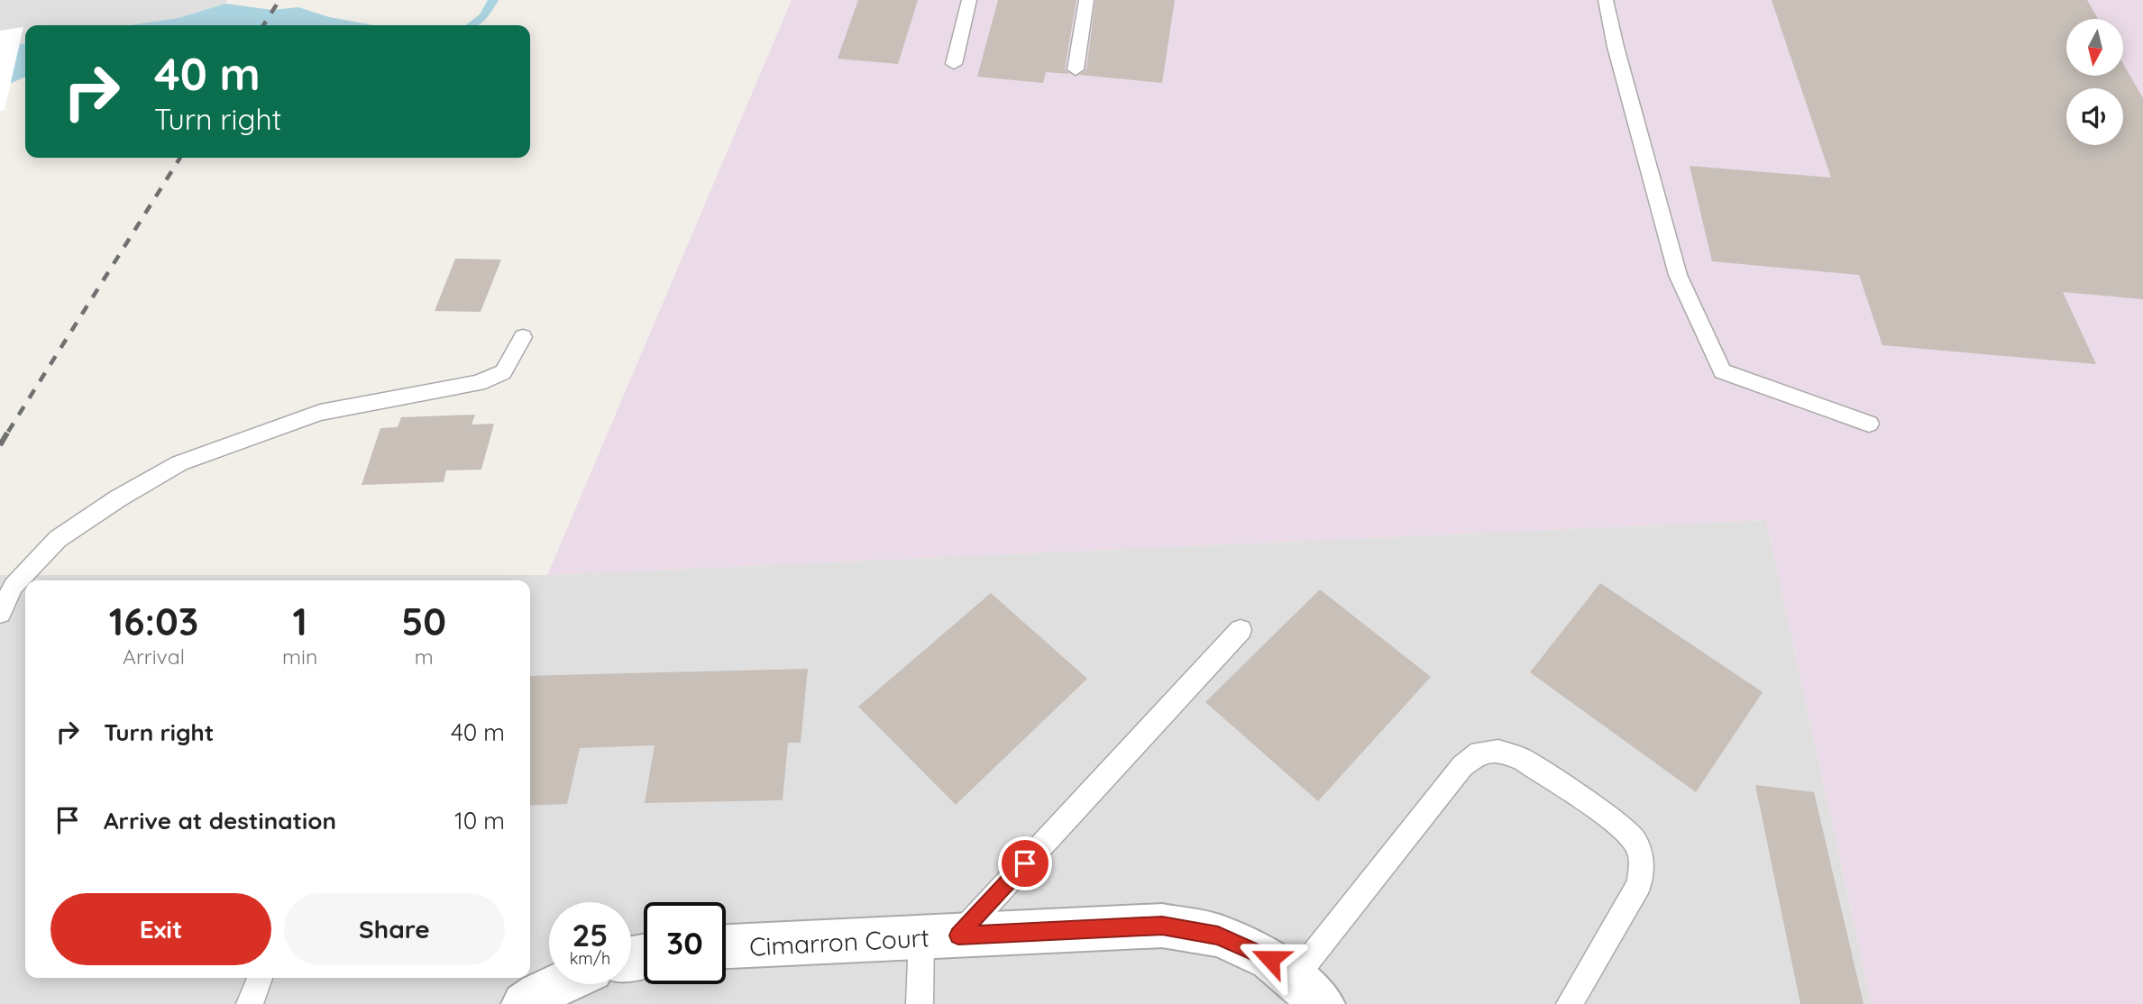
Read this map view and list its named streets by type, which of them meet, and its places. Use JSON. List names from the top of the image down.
{
  "streets": {
    "street": ["Cimarron Court"]
  },
  "north": "bottom",
  "page": {
    "turn": ["40 m", "Turn right"],
    "eta": [
      "16:03",
      "Arrival",
      "1",
      "min",
      "50",
      "m"
    ],
    "list": [
      {
        "name": "Turn right",
        "value": "40 m"
      },
      {
        "name": "Arrive at destination",
        "value": "10 m"
      }
    ],
    "buttons": ["Exit", "Share"],
    "speed": "25 km/h",
    "limit": "30"
  }
}
